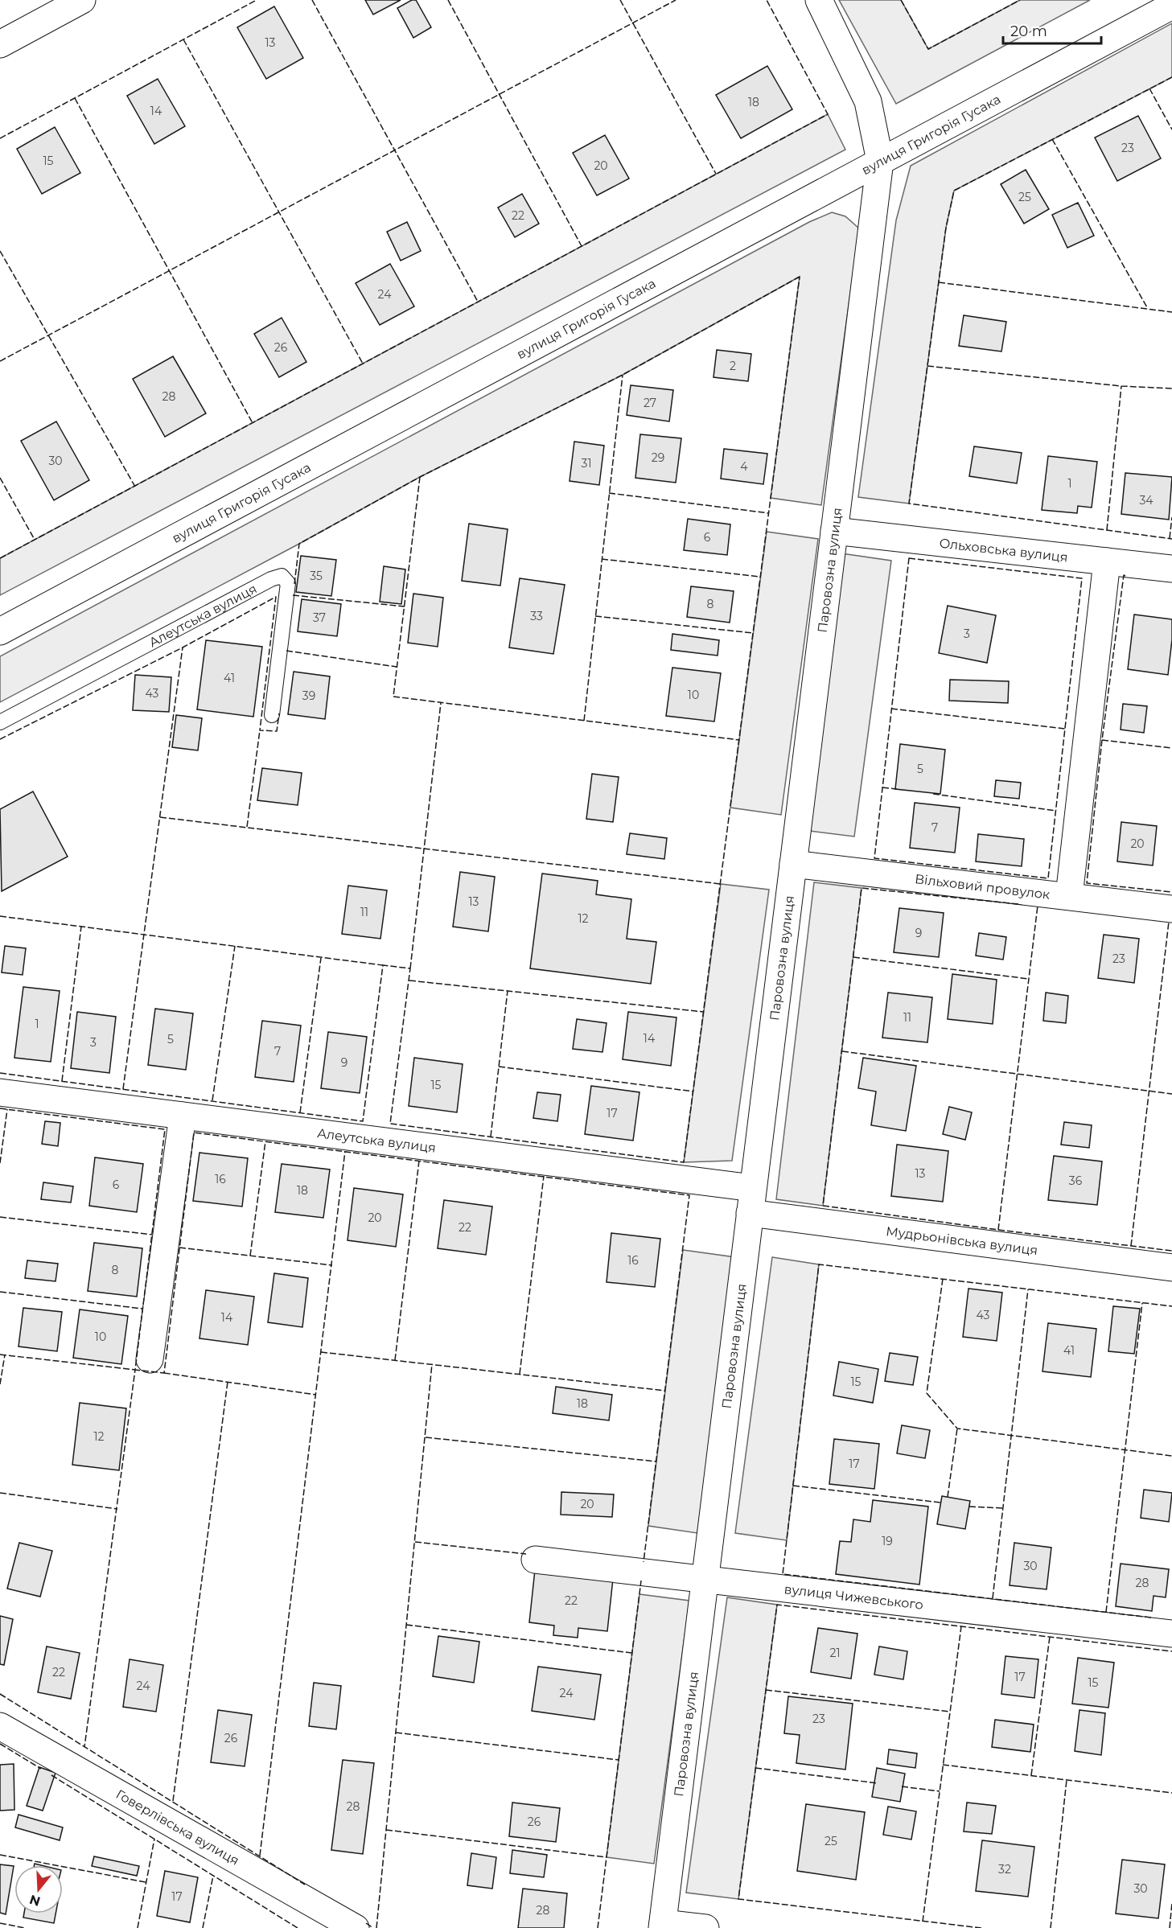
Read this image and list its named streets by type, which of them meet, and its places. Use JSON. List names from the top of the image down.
{
  "streets": {
    "street": [
      "вулиця Григорія Гусака",
      "Ольховська вулиця",
      "Паровозна вулиця",
      "Алеутська вулиця",
      "Вільховий провулок",
      "Мудрьонівська вулиця",
      "вулиця Чижевського",
      "Говерлівська вулиця"
    ]
  },
  "crossings": [
    ["вулиця Григорія Гусака", "Паровозна вулиця"],
    ["Ольховська вулиця", "Паровозна вулиця"],
    ["Паровозна вулиця", "Алеутська вулиця"],
    ["Паровозна вулиця", "Вільховий провулок"],
    ["Паровозна вулиця", "Мудрьонівська вулиця"],
    ["Паровозна вулиця", "вулиця Чижевського"],
    ["Алеутська вулиця", "Мудрьонівська вулиця"]
  ],
  "house_numbers": [
    "13",
    "18",
    "14",
    "23",
    "15",
    "20",
    "25",
    "22",
    "24",
    "26",
    "2",
    "28",
    "27",
    "29",
    "30",
    "31",
    "4",
    "1",
    "34",
    "6",
    "35",
    "8",
    "33",
    "37",
    "3",
    "41",
    "43",
    "10",
    "39",
    "5",
    "7",
    "20",
    "13",
    "11",
    "12",
    "9",
    "23",
    "11",
    "1",
    "14",
    "5",
    "3",
    "7",
    "9",
    "15",
    "17",
    "13",
    "16",
    "36",
    "6",
    "18",
    "20",
    "22",
    "16",
    "8",
    "43",
    "14",
    "10",
    "41",
    "15",
    "18",
    "12",
    "17",
    "20",
    "19",
    "30",
    "28",
    "22",
    "21",
    "22",
    "17",
    "15",
    "24",
    "24",
    "23",
    "26",
    "28",
    "26",
    "25",
    "32",
    "30",
    "17",
    "28"
  ],
  "scale_bar": "20 m",
  "north": "bottom"
}
